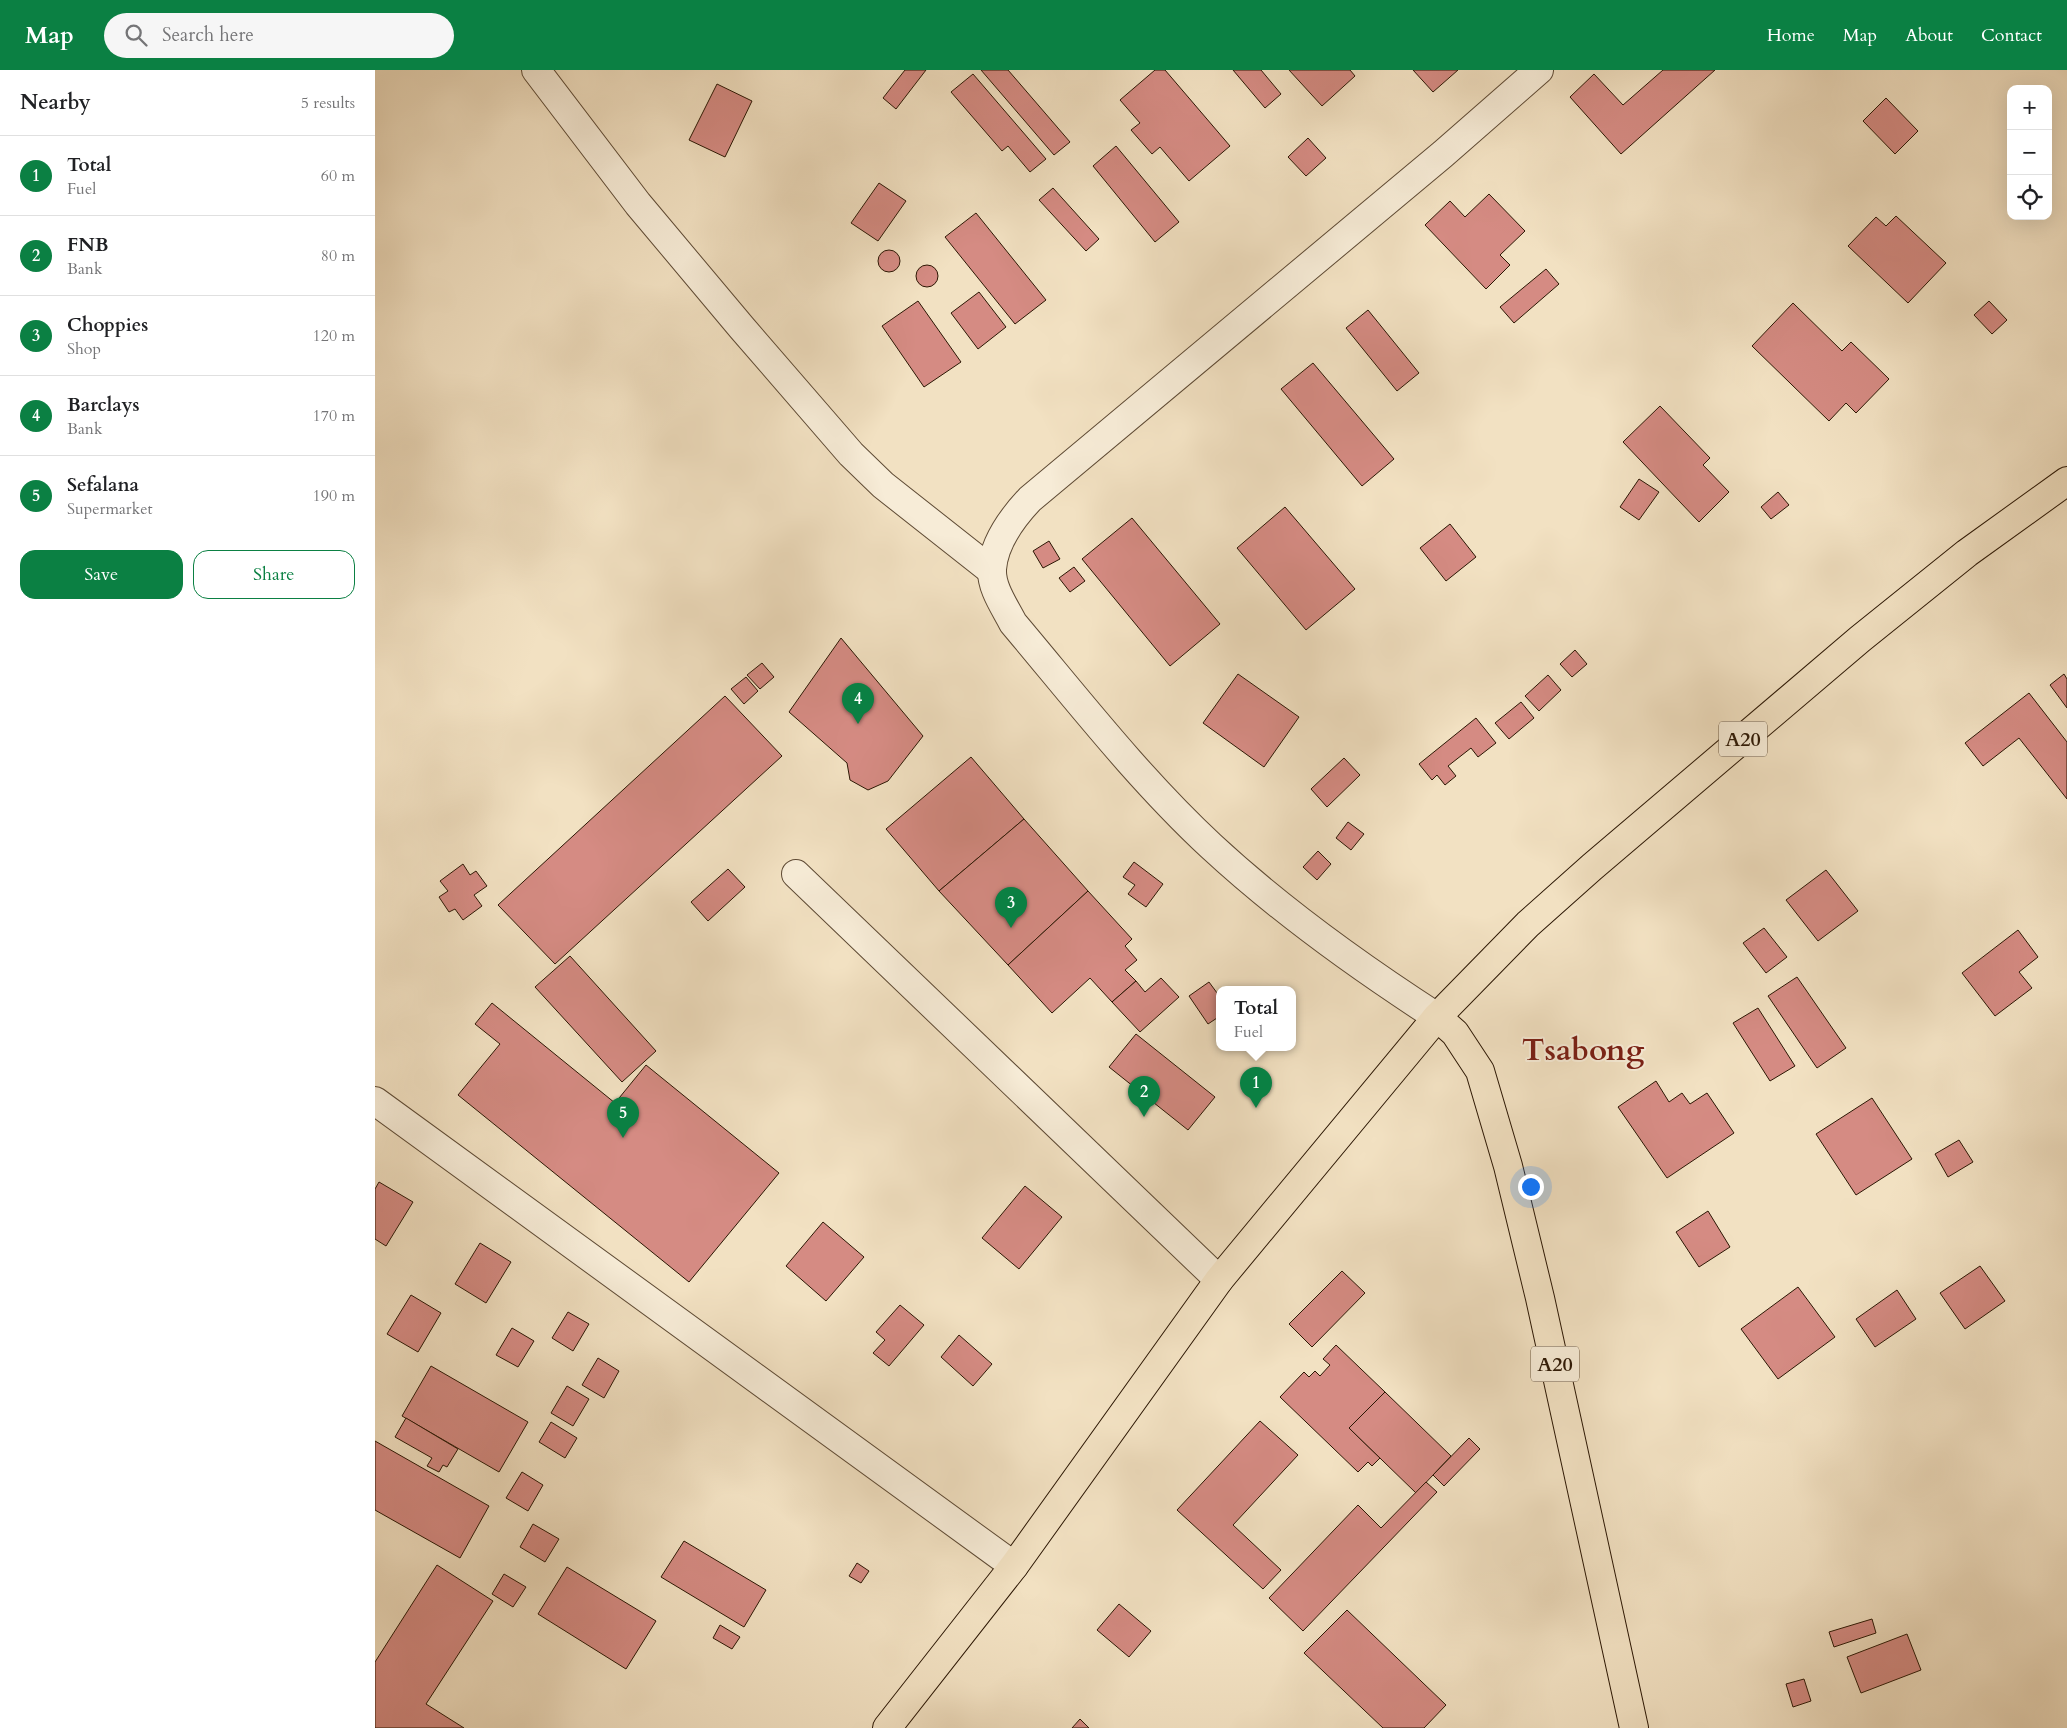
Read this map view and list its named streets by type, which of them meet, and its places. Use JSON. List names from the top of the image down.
{
  "streets": {
    "main road": ["A20"]
  },
  "districts": ["Tsabong"],
  "page": {
    "header": "Map",
    "search": "Search here",
    "nav": [
      "Home",
      "Map",
      "About",
      "Contact"
    ],
    "heading": ["Nearby", "5 results"],
    "map_buttons": ["+", "−"],
    "list": [
      {
        "mark": "1",
        "name": "Total",
        "note": "Fuel",
        "value": "60 m"
      },
      {
        "mark": "2",
        "name": "FNB",
        "note": "Bank",
        "value": "80 m"
      },
      {
        "mark": "3",
        "name": "Choppies",
        "note": "Shop",
        "value": "120 m"
      },
      {
        "mark": "4",
        "name": "Barclays",
        "note": "Bank",
        "value": "170 m"
      },
      {
        "mark": "5",
        "name": "Sefalana",
        "note": "Supermarket",
        "value": "190 m"
      }
    ],
    "buttons": ["Save", "Share"],
    "pins": [
      "4",
      "3",
      "1",
      "2",
      "5"
    ],
    "popup": ["Total", "Fuel"]
  }
}
